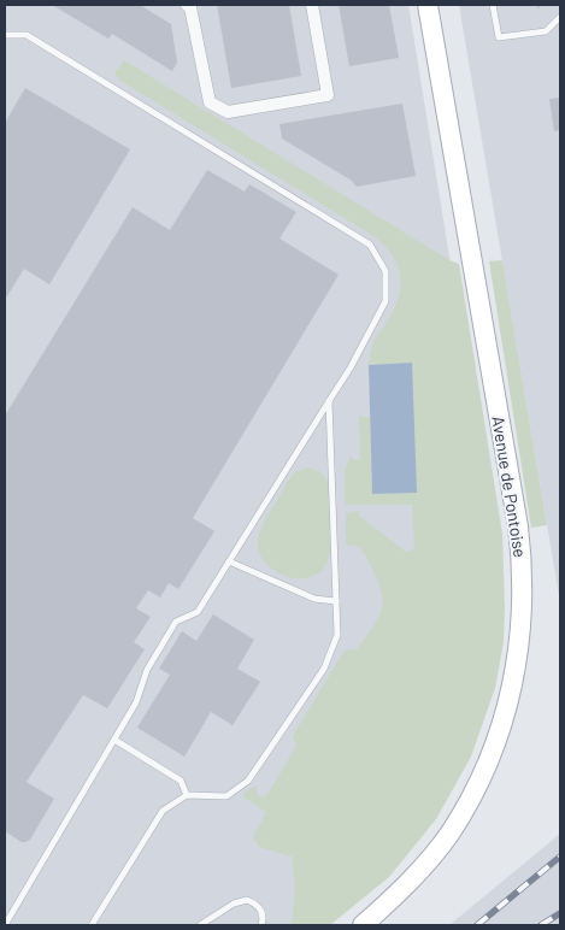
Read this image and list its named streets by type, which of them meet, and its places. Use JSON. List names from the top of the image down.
{
  "streets": {
    "main road": ["Avenue de Pontoise"]
  }
}
